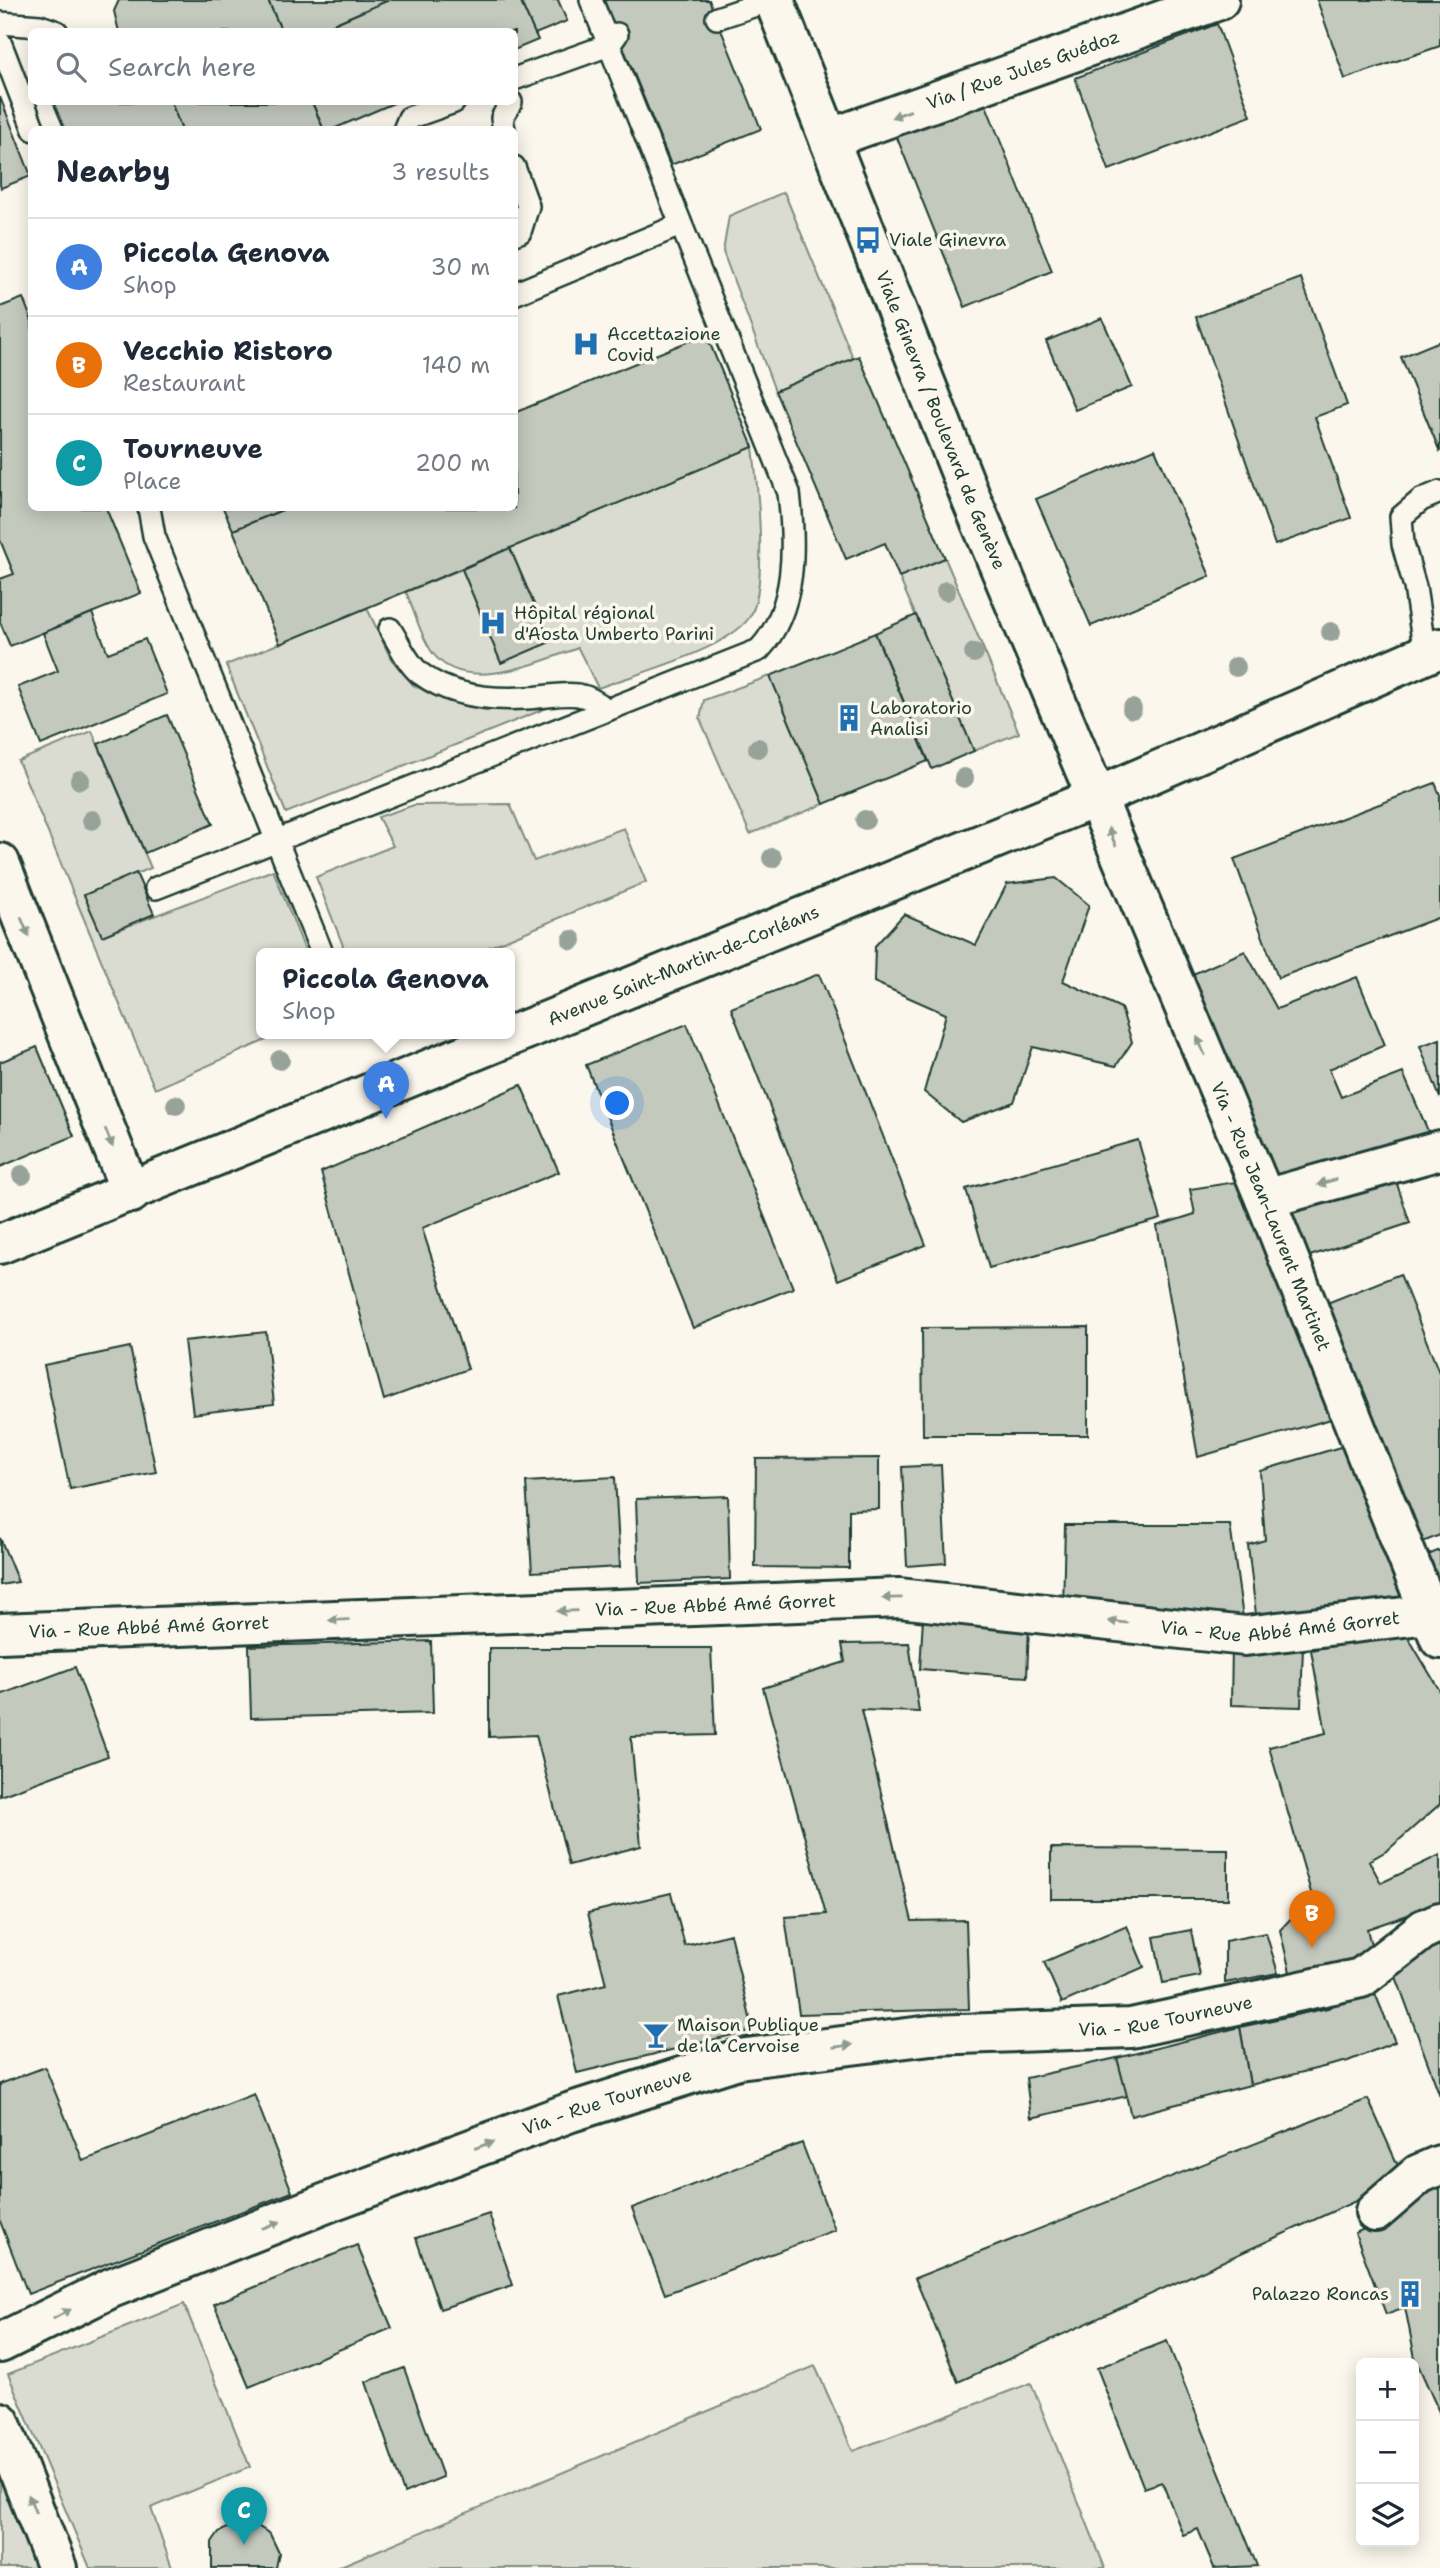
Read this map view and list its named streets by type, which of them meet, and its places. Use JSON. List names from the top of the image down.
{
  "streets": {
    "street": [
      "Via / Rue Jules Guédoz",
      "Viale Ginevra / Boulevard de Genève",
      "Avenue Saint-Martin-de-Corléans",
      "Via - Rue Jean-Laurent Martinet",
      "Via - Rue Abbé Amé Gorret",
      "Via - Rue Tourneuve"
    ]
  },
  "crossings": [
    ["Via / Rue Jules Guédoz", "Viale Ginevra / Boulevard de Genève"],
    ["Viale Ginevra / Boulevard de Genève", "Avenue Saint-Martin-de-Corléans"],
    ["Viale Ginevra / Boulevard de Genève", "Via - Rue Jean-Laurent Martinet"],
    ["Avenue Saint-Martin-de-Corléans", "Via - Rue Jean-Laurent Martinet"],
    ["Via - Rue Jean-Laurent Martinet", "Via - Rue Abbé Amé Gorret"]
  ],
  "one_way": [
    "Via / Rue Jules Guédoz",
    "Via - Rue Jean-Laurent Martinet",
    "Via - Rue Abbé Amé Gorret",
    "Via - Rue Tourneuve"
  ],
  "places": {
    "bus stop": ["Viale Ginevra"],
    "hospital": ["Accettazione Covid", "Hôpital régional d'Aosta Umberto Parini"],
    "building": ["Laboratorio Analisi", "Palazzo Roncas"],
    "bar": ["Maison Publique de la Cervoise"]
  },
  "page": {
    "search": "Search here",
    "heading": ["Nearby", "3 results"],
    "list": [
      {
        "mark": "A",
        "name": "Piccola Genova",
        "note": "Shop",
        "value": "30 m"
      },
      {
        "mark": "B",
        "name": "Vecchio Ristoro",
        "note": "Restaurant",
        "value": "140 m"
      },
      {
        "mark": "C",
        "name": "Tourneuve",
        "note": "Place",
        "value": "200 m"
      }
    ],
    "popup": ["Piccola Genova", "Shop"],
    "pins": ["A", "B", "C"],
    "map_buttons": ["+", "−"]
  }
}
